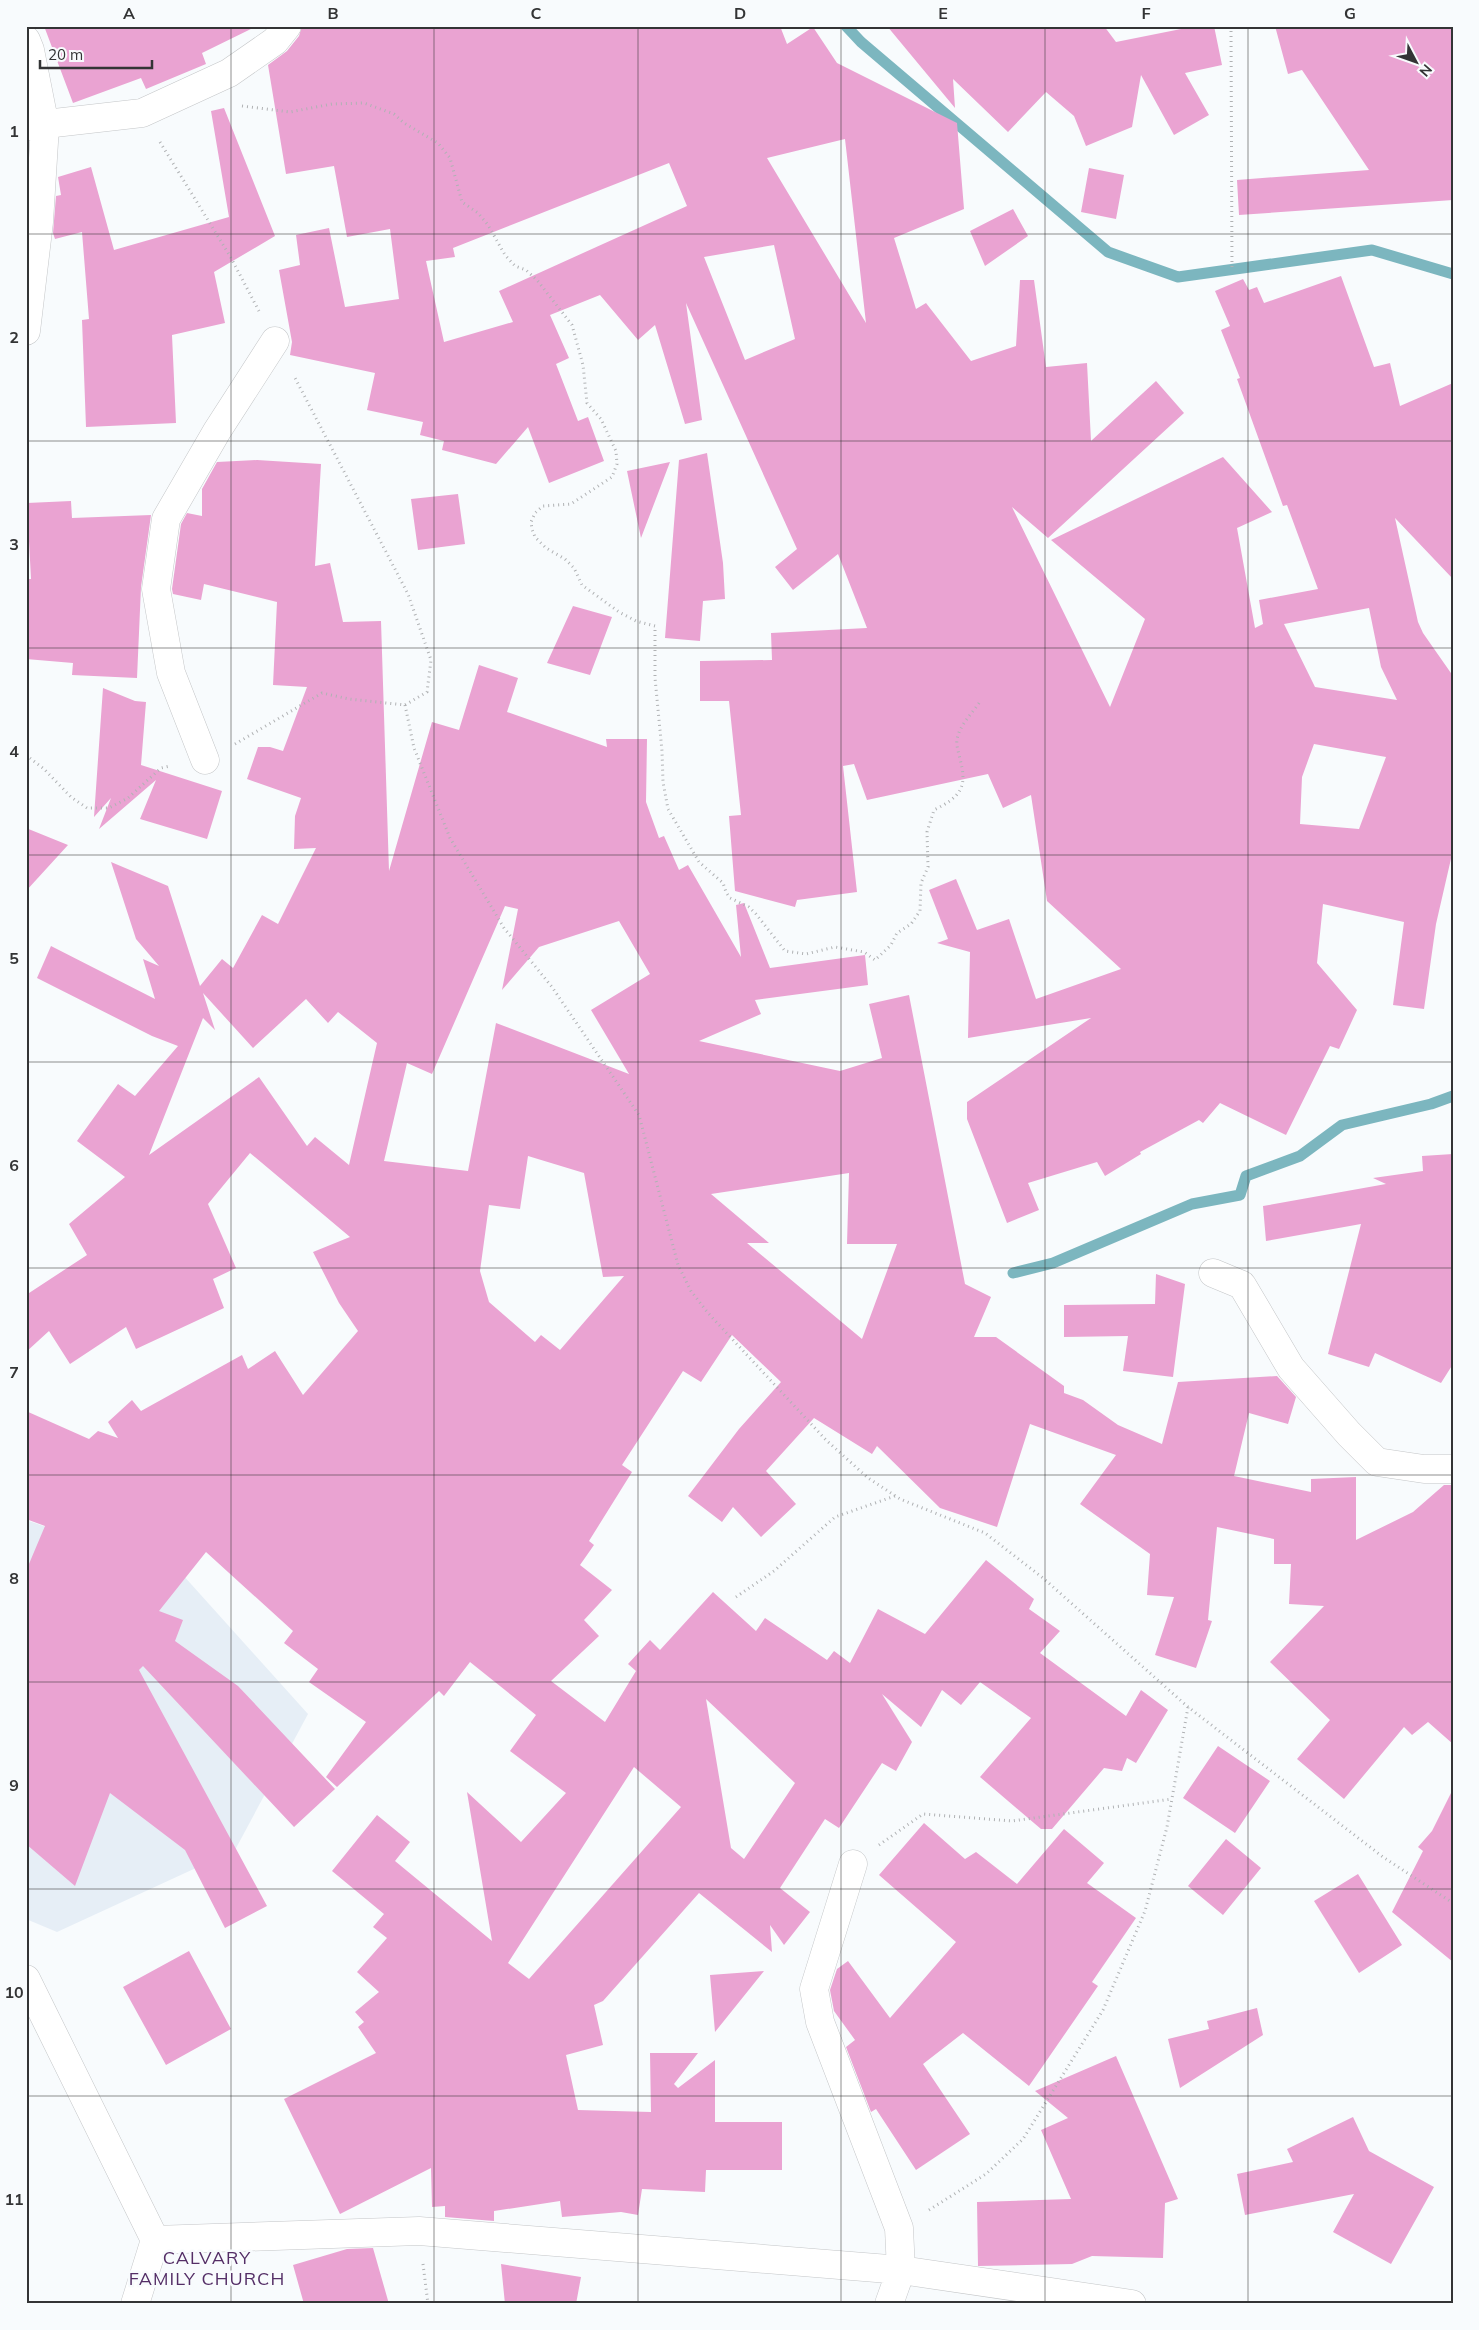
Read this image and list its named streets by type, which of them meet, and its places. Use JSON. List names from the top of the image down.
{
  "districts": ["CALVARY FAMILY CHURCH"],
  "scale_bar": "20 m",
  "north": "bottom right",
  "grid": {
    "columns": [
      "A",
      "B",
      "C",
      "D",
      "E",
      "F",
      "G"
    ],
    "rows": [
      "1",
      "2",
      "3",
      "4",
      "5",
      "6",
      "7",
      "8",
      "9",
      "10",
      "11"
    ]
  }
}
